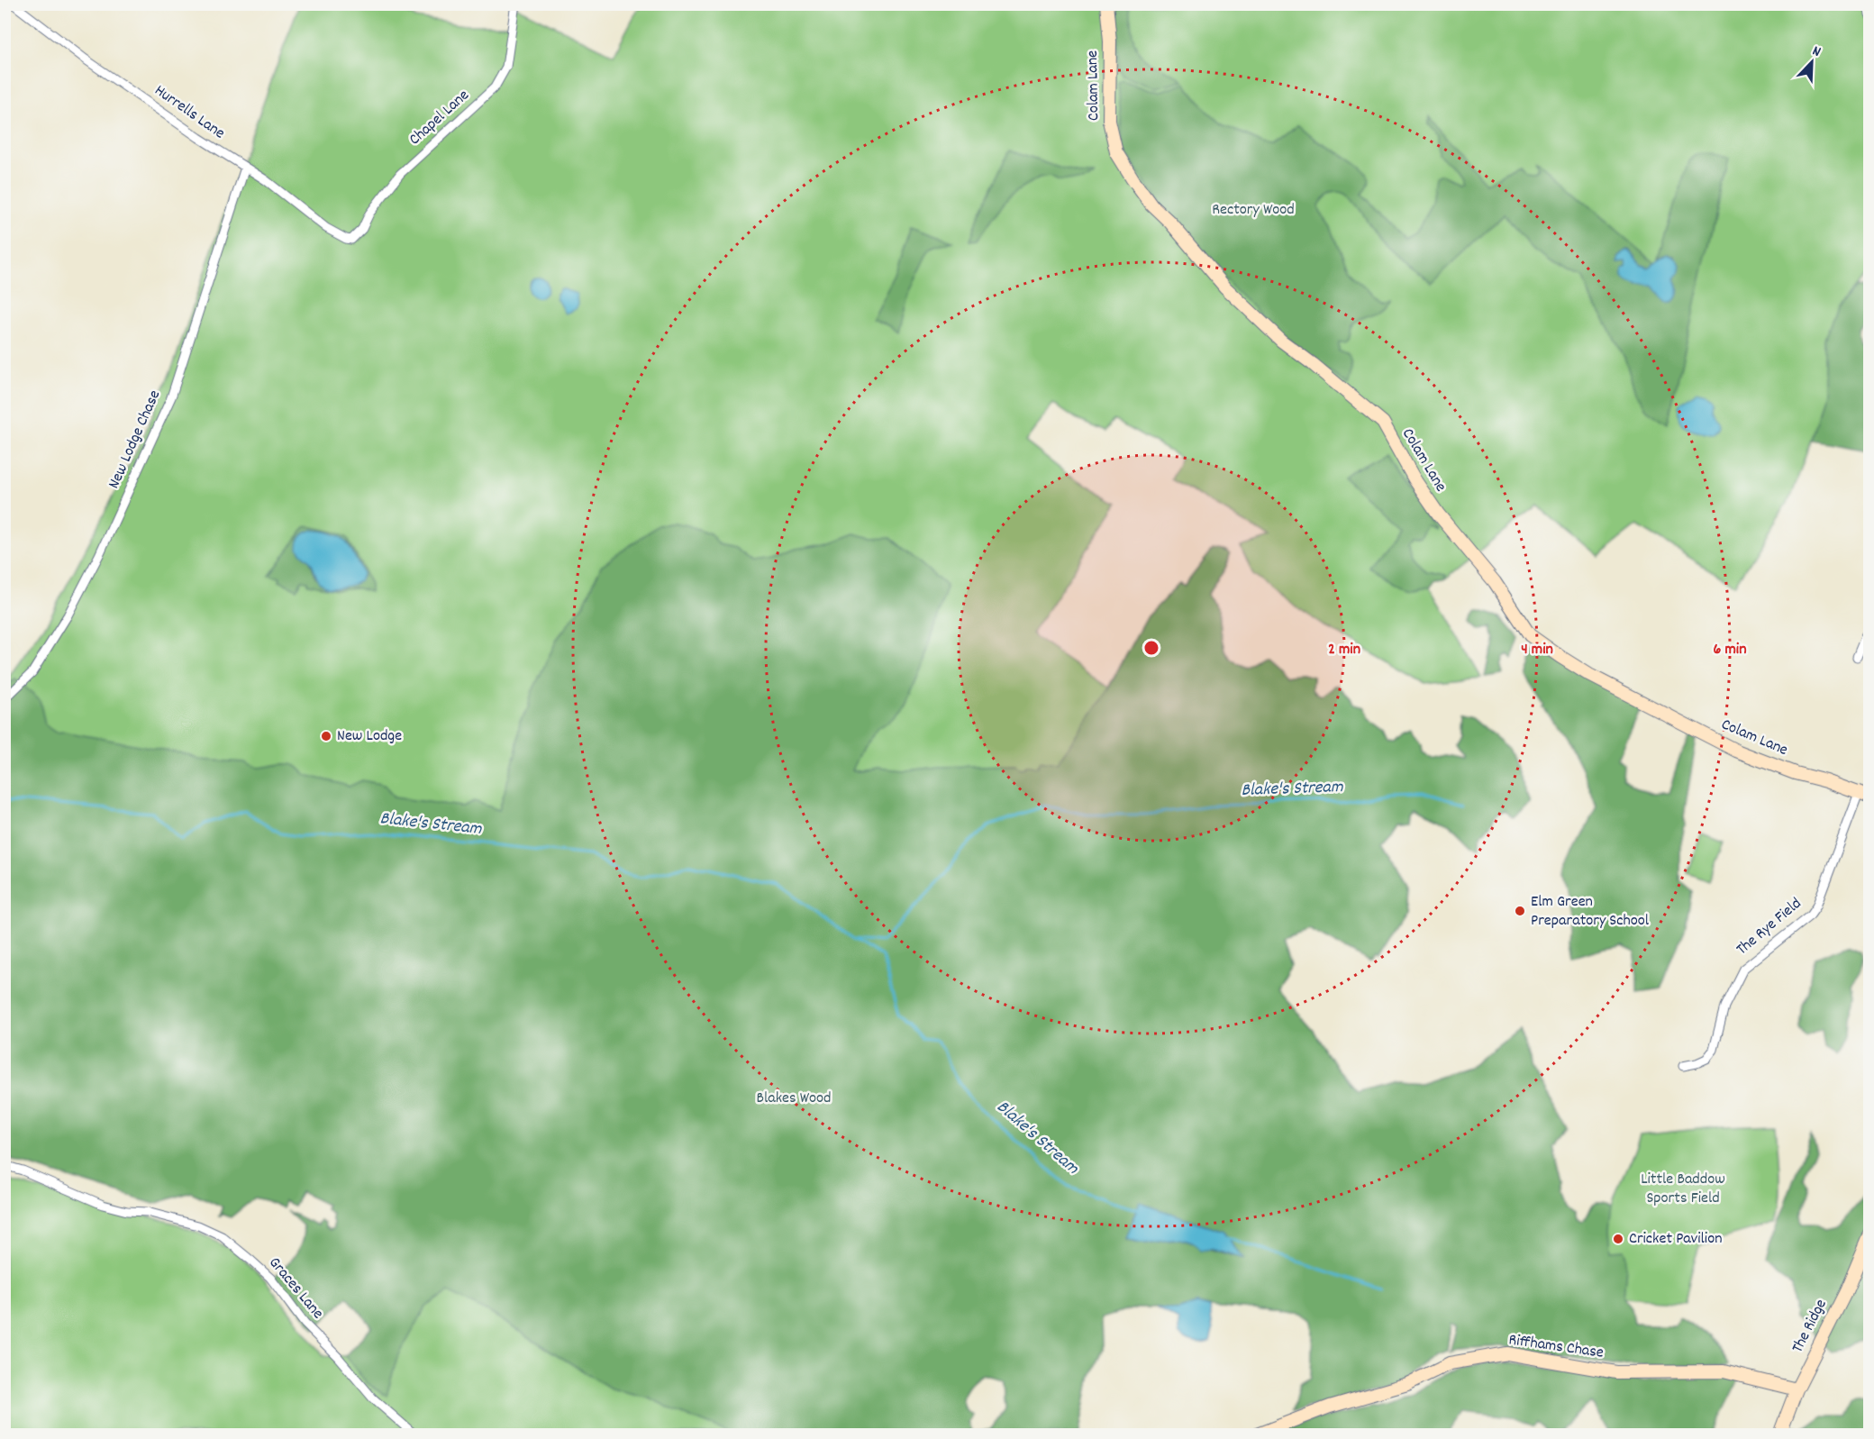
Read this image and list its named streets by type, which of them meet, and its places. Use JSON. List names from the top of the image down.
{
  "streets": {
    "street": [
      "Colam Lane",
      "Hurrells Lane",
      "Chapel Lane",
      "New Lodge Chase",
      "The Rye Field",
      "Graces Lane",
      "The Ridge",
      "Riffhams Chase"
    ]
  },
  "crossings": [
    ["Colam Lane", "The Rye Field"],
    ["Hurrells Lane", "Chapel Lane"],
    ["Hurrells Lane", "New Lodge Chase"],
    ["The Ridge", "Riffhams Chase"]
  ],
  "water": ["Blake's Stream"],
  "parks": ["Rectory Wood", "Blakes Wood", "Little Baddow Sports Field"],
  "places": ["New Lodge", "Elm Green Preparatory School", "Cricket Pavilion"],
  "north": "top right",
  "rings": ["2 min", "4 min", "6 min"]
}
